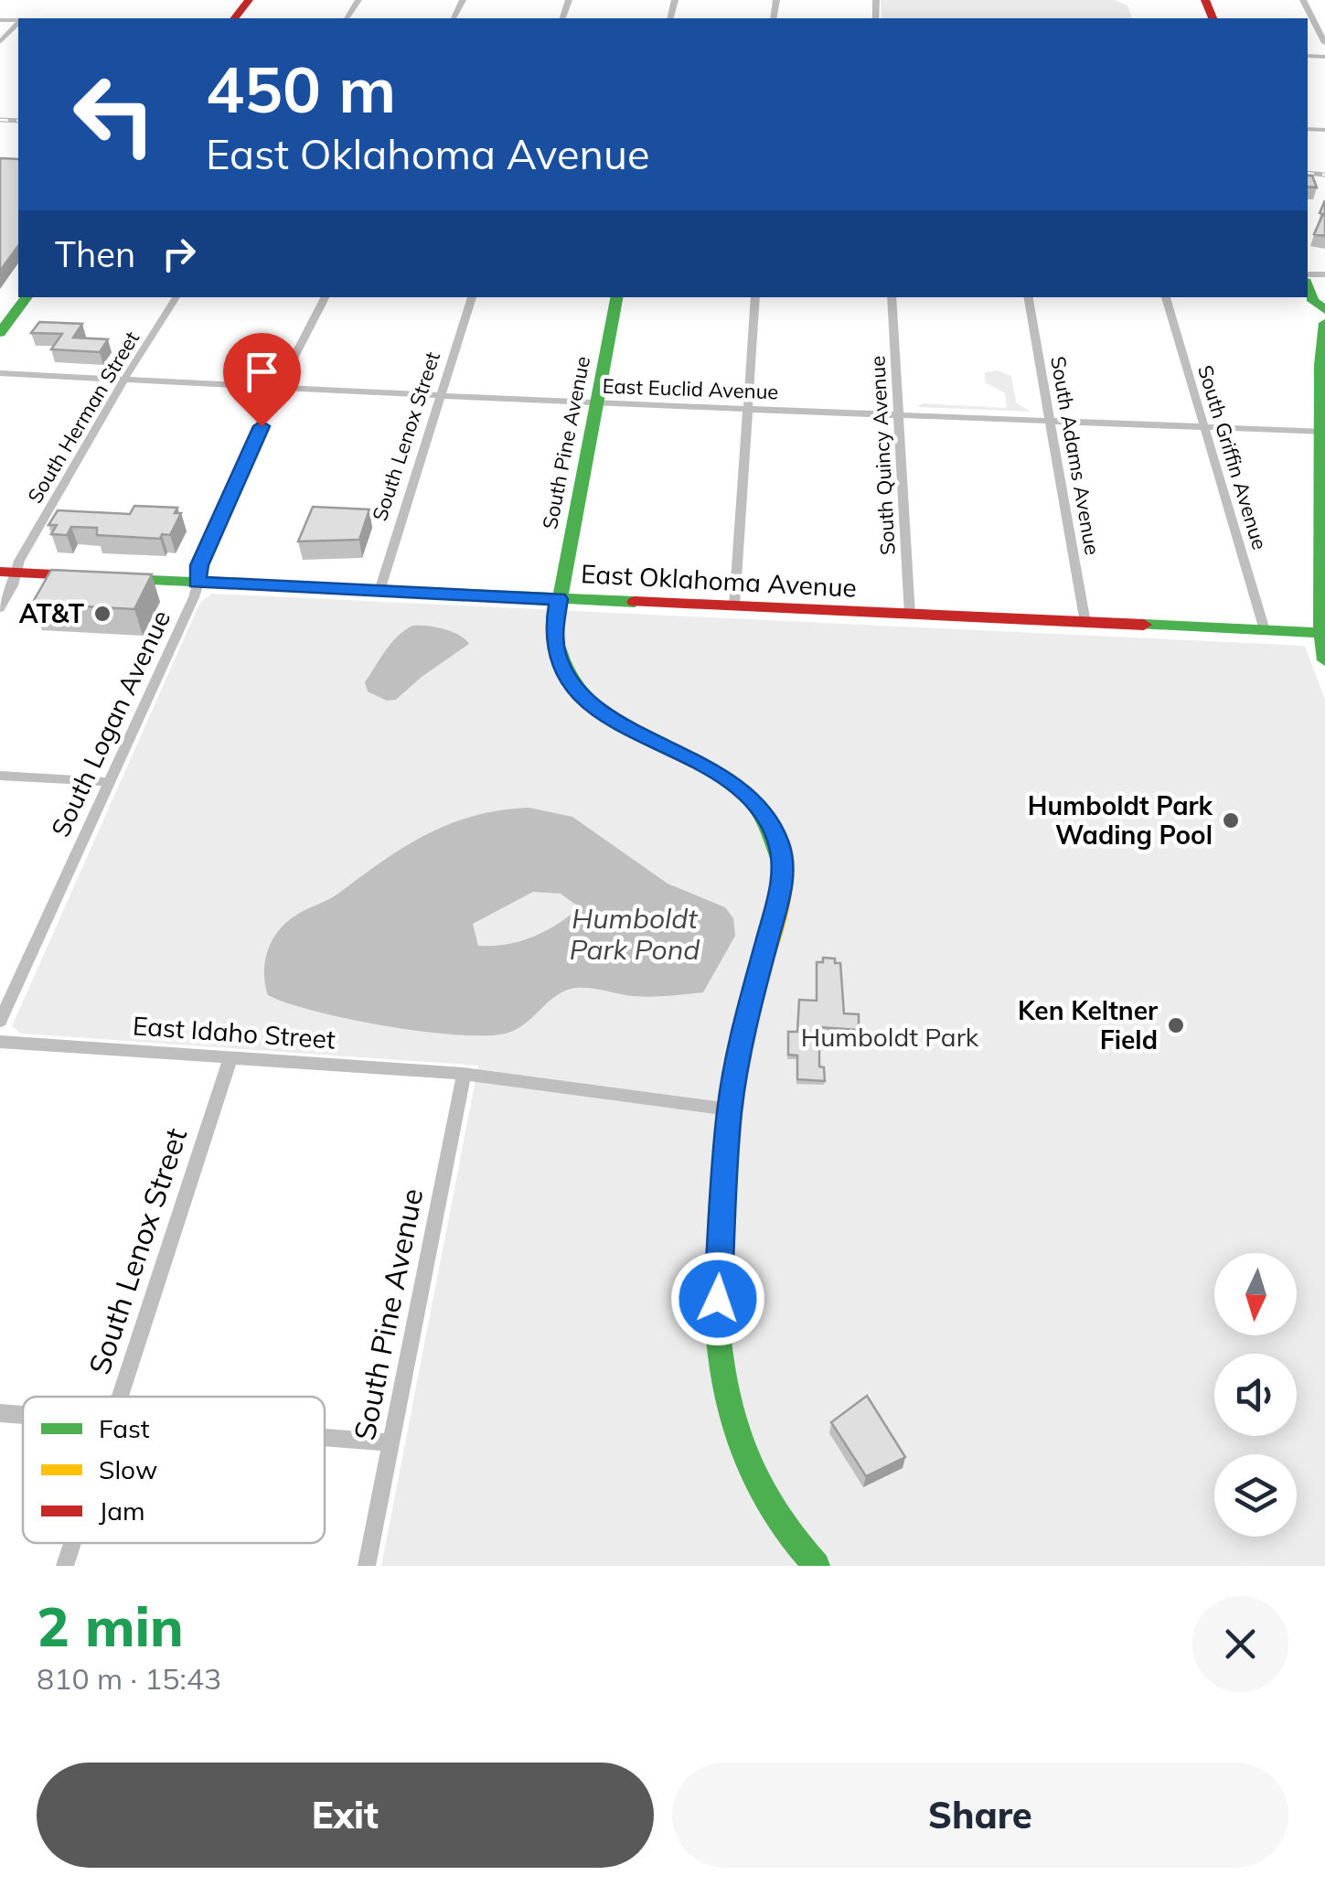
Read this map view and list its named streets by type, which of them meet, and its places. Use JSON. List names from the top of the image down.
{
  "streets": {
    "street": [
      "East Euclid Avenue",
      "South Herman Street",
      "South Lenox Street",
      "South Pine Avenue",
      "South Quincy Avenue",
      "South Adams Avenue",
      "South Griffin Avenue",
      "East Oklahoma Avenue",
      "South Logan Avenue",
      "East Idaho Street"
    ]
  },
  "crossings": [
    ["East Euclid Avenue", "South Herman Street"],
    ["East Euclid Avenue", "South Lenox Street"],
    ["East Euclid Avenue", "South Pine Avenue"],
    ["East Euclid Avenue", "South Quincy Avenue"],
    ["East Euclid Avenue", "South Adams Avenue"],
    ["East Euclid Avenue", "South Griffin Avenue"],
    ["East Euclid Avenue", "South Logan Avenue"],
    ["South Herman Street", "East Oklahoma Avenue"],
    ["South Lenox Street", "East Oklahoma Avenue"],
    ["South Lenox Street", "East Idaho Street"],
    ["South Pine Avenue", "East Oklahoma Avenue"],
    ["South Pine Avenue", "East Idaho Street"],
    ["South Quincy Avenue", "East Oklahoma Avenue"],
    ["South Adams Avenue", "East Oklahoma Avenue"],
    ["South Griffin Avenue", "East Oklahoma Avenue"],
    ["East Oklahoma Avenue", "South Logan Avenue"]
  ],
  "water": ["Humboldt Park Pond"],
  "parks": ["Humboldt Park"],
  "places": ["AT&T", "Humboldt Park Wading Pool", "Ken Keltner Field"],
  "legend": ["Fast", "Slow", "Jam"],
  "north": "bottom",
  "page": {
    "turn": ["450 m", "East Oklahoma Avenue"],
    "then": "Then",
    "heading": ["2 min", "810 m · 15:43"],
    "buttons": ["Exit", "Share"]
  }
}
